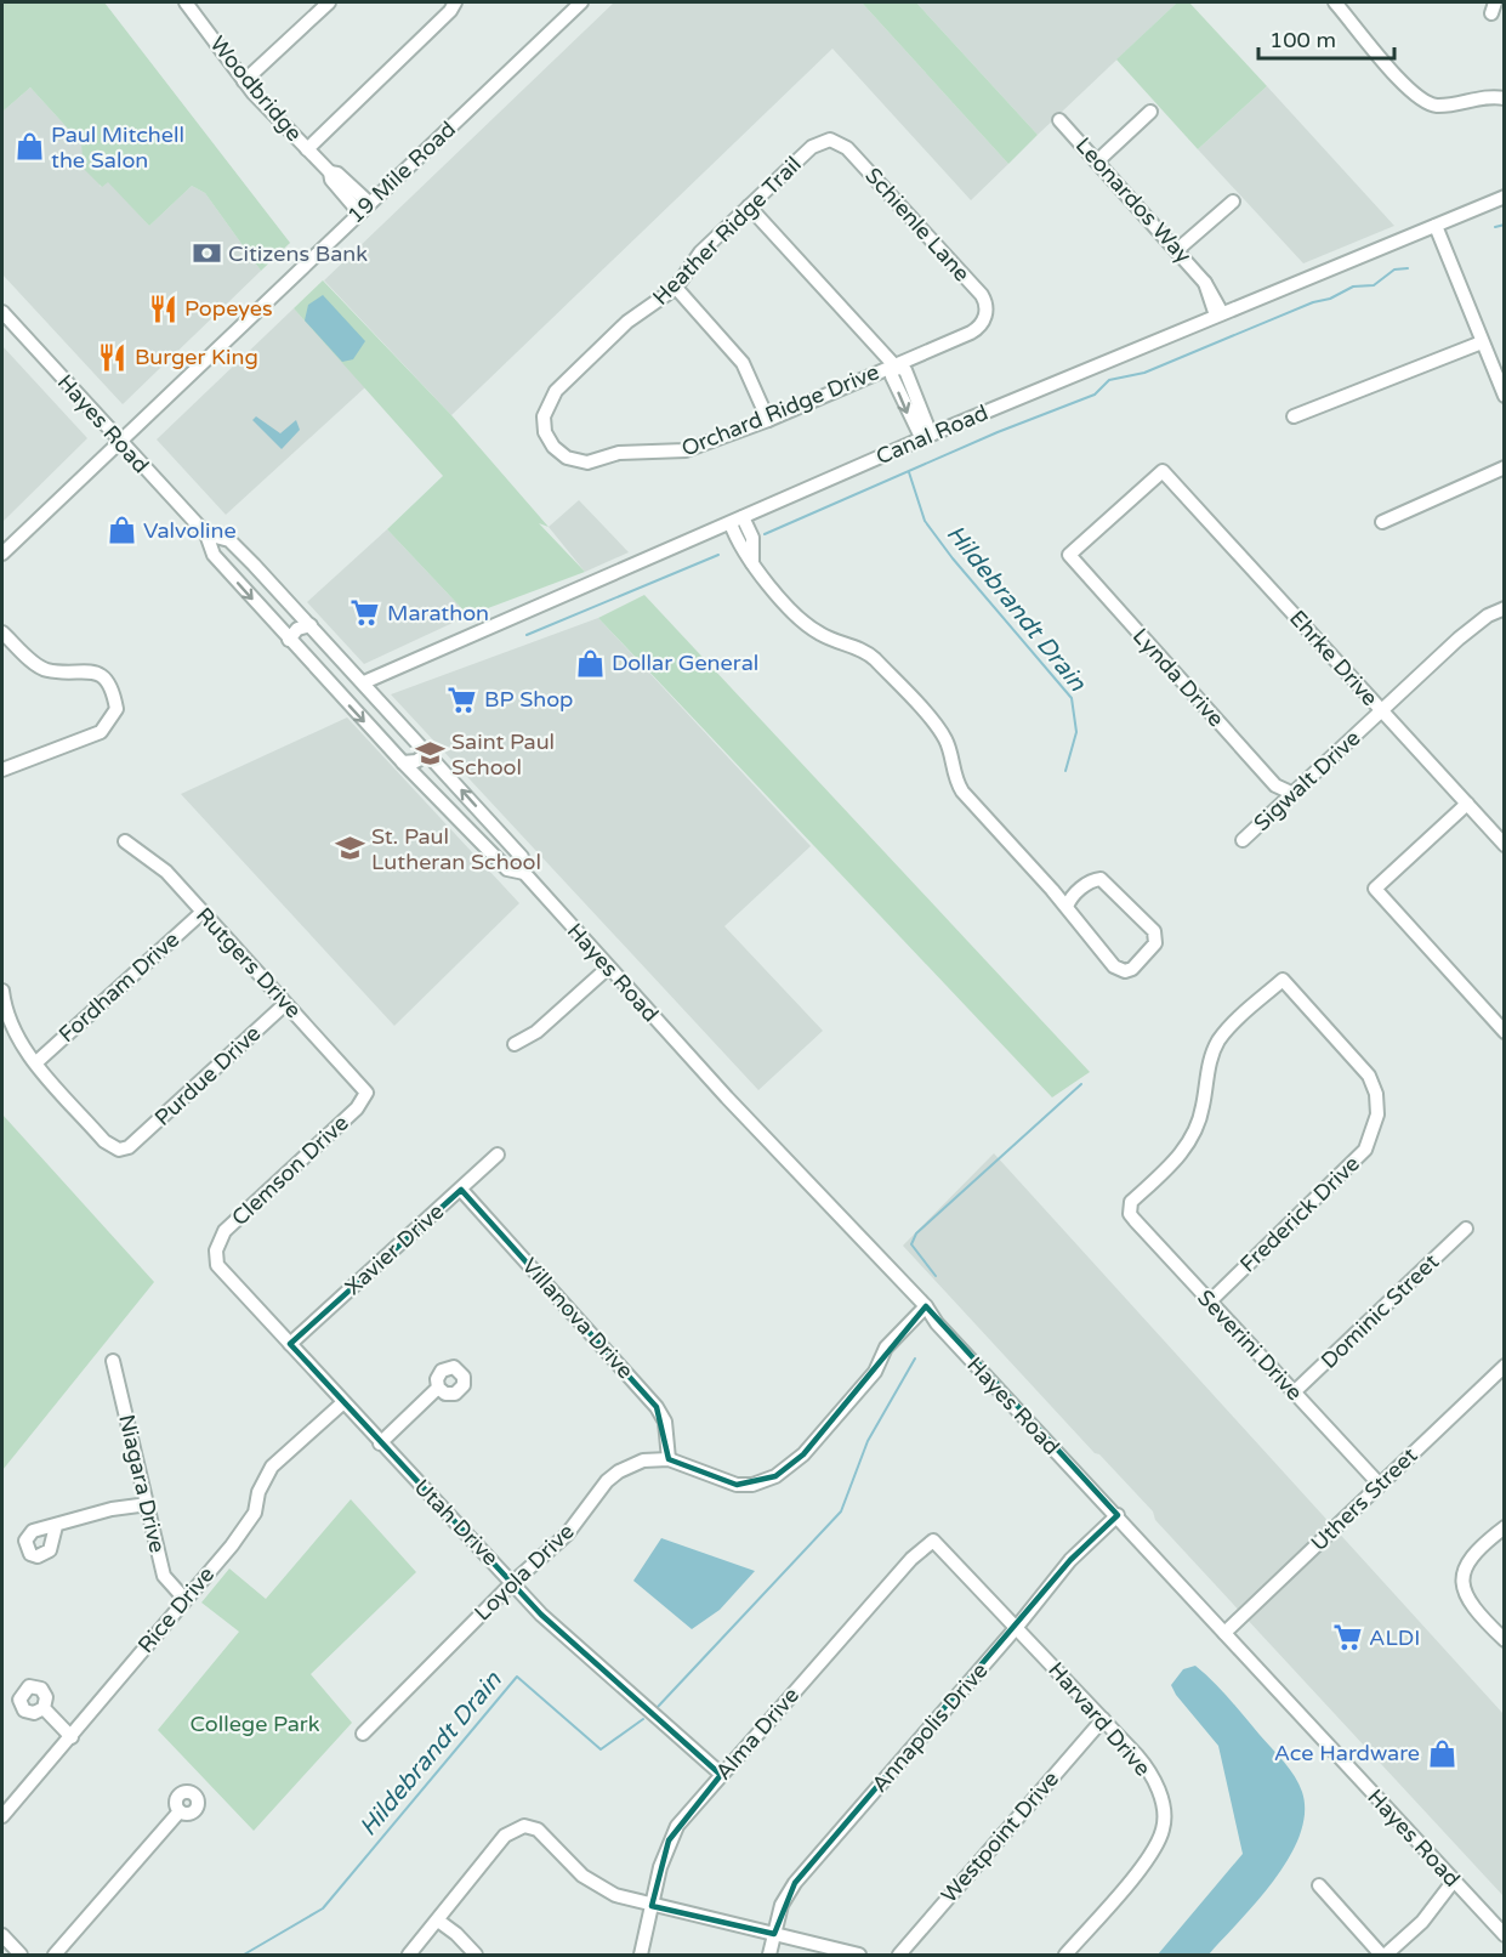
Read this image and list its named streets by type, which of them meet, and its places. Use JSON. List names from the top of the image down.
{
  "streets": {
    "street": [
      "Woodbridge",
      "19 Mile Road",
      "Leonardos Way",
      "Schienle Lane",
      "Heather Ridge Trail",
      "Orchard Ridge Drive",
      "Hayes Road",
      "Canal Road",
      "Ehrke Drive",
      "Lynda Drive",
      "Sigwalt Drive",
      "Rutgers Drive",
      "Fordham Drive",
      "Purdue Drive",
      "Clemson Drive",
      "Frederick Drive",
      "Xavier Drive",
      "Dominic Street",
      "Villanova Drive",
      "Severini Drive",
      "Niagara Drive",
      "Uthers Street",
      "Utah Drive",
      "Loyola Drive",
      "Rice Drive",
      "Harvard Drive",
      "Annapolis Drive",
      "Alma Drive",
      "Westpoint Drive"
    ]
  },
  "crossings": [
    ["Woodbridge", "19 Mile Road"],
    ["19 Mile Road", "Hayes Road"],
    ["Leonardos Way", "Canal Road"],
    ["Schienle Lane", "Heather Ridge Trail"],
    ["Schienle Lane", "Orchard Ridge Drive"],
    ["Heather Ridge Trail", "Orchard Ridge Drive"],
    ["Hayes Road", "Canal Road"],
    ["Hayes Road", "Uthers Street"],
    ["Hayes Road", "Loyola Drive"],
    ["Hayes Road", "Annapolis Drive"],
    ["Ehrke Drive", "Lynda Drive"],
    ["Ehrke Drive", "Sigwalt Drive"],
    ["Lynda Drive", "Sigwalt Drive"],
    ["Rutgers Drive", "Fordham Drive"],
    ["Rutgers Drive", "Purdue Drive"],
    ["Rutgers Drive", "Clemson Drive"],
    ["Fordham Drive", "Purdue Drive"],
    ["Clemson Drive", "Utah Drive"],
    ["Frederick Drive", "Severini Drive"],
    ["Xavier Drive", "Villanova Drive"],
    ["Xavier Drive", "Utah Drive"],
    ["Dominic Street", "Severini Drive"],
    ["Villanova Drive", "Loyola Drive"],
    ["Severini Drive", "Uthers Street"],
    ["Niagara Drive", "Rice Drive"],
    ["Utah Drive", "Loyola Drive"],
    ["Utah Drive", "Rice Drive"],
    ["Utah Drive", "Alma Drive"],
    ["Harvard Drive", "Annapolis Drive"],
    ["Harvard Drive", "Alma Drive"],
    ["Harvard Drive", "Westpoint Drive"]
  ],
  "water": ["Hildebrandt Drain"],
  "parks": ["College Park"],
  "places": {
    "shop": [
      "Paul Mitchell the Salon",
      "Valvoline",
      "Dollar General",
      "Ace Hardware"
    ],
    "bank": ["Citizens Bank"],
    "restaurant": ["Popeyes", "Burger King"],
    "supermarket": ["Marathon", "BP Shop", "ALDI"],
    "school or university": ["Saint Paul School", "St. Paul Lutheran School"]
  },
  "scale_bar": "100 m"
}
